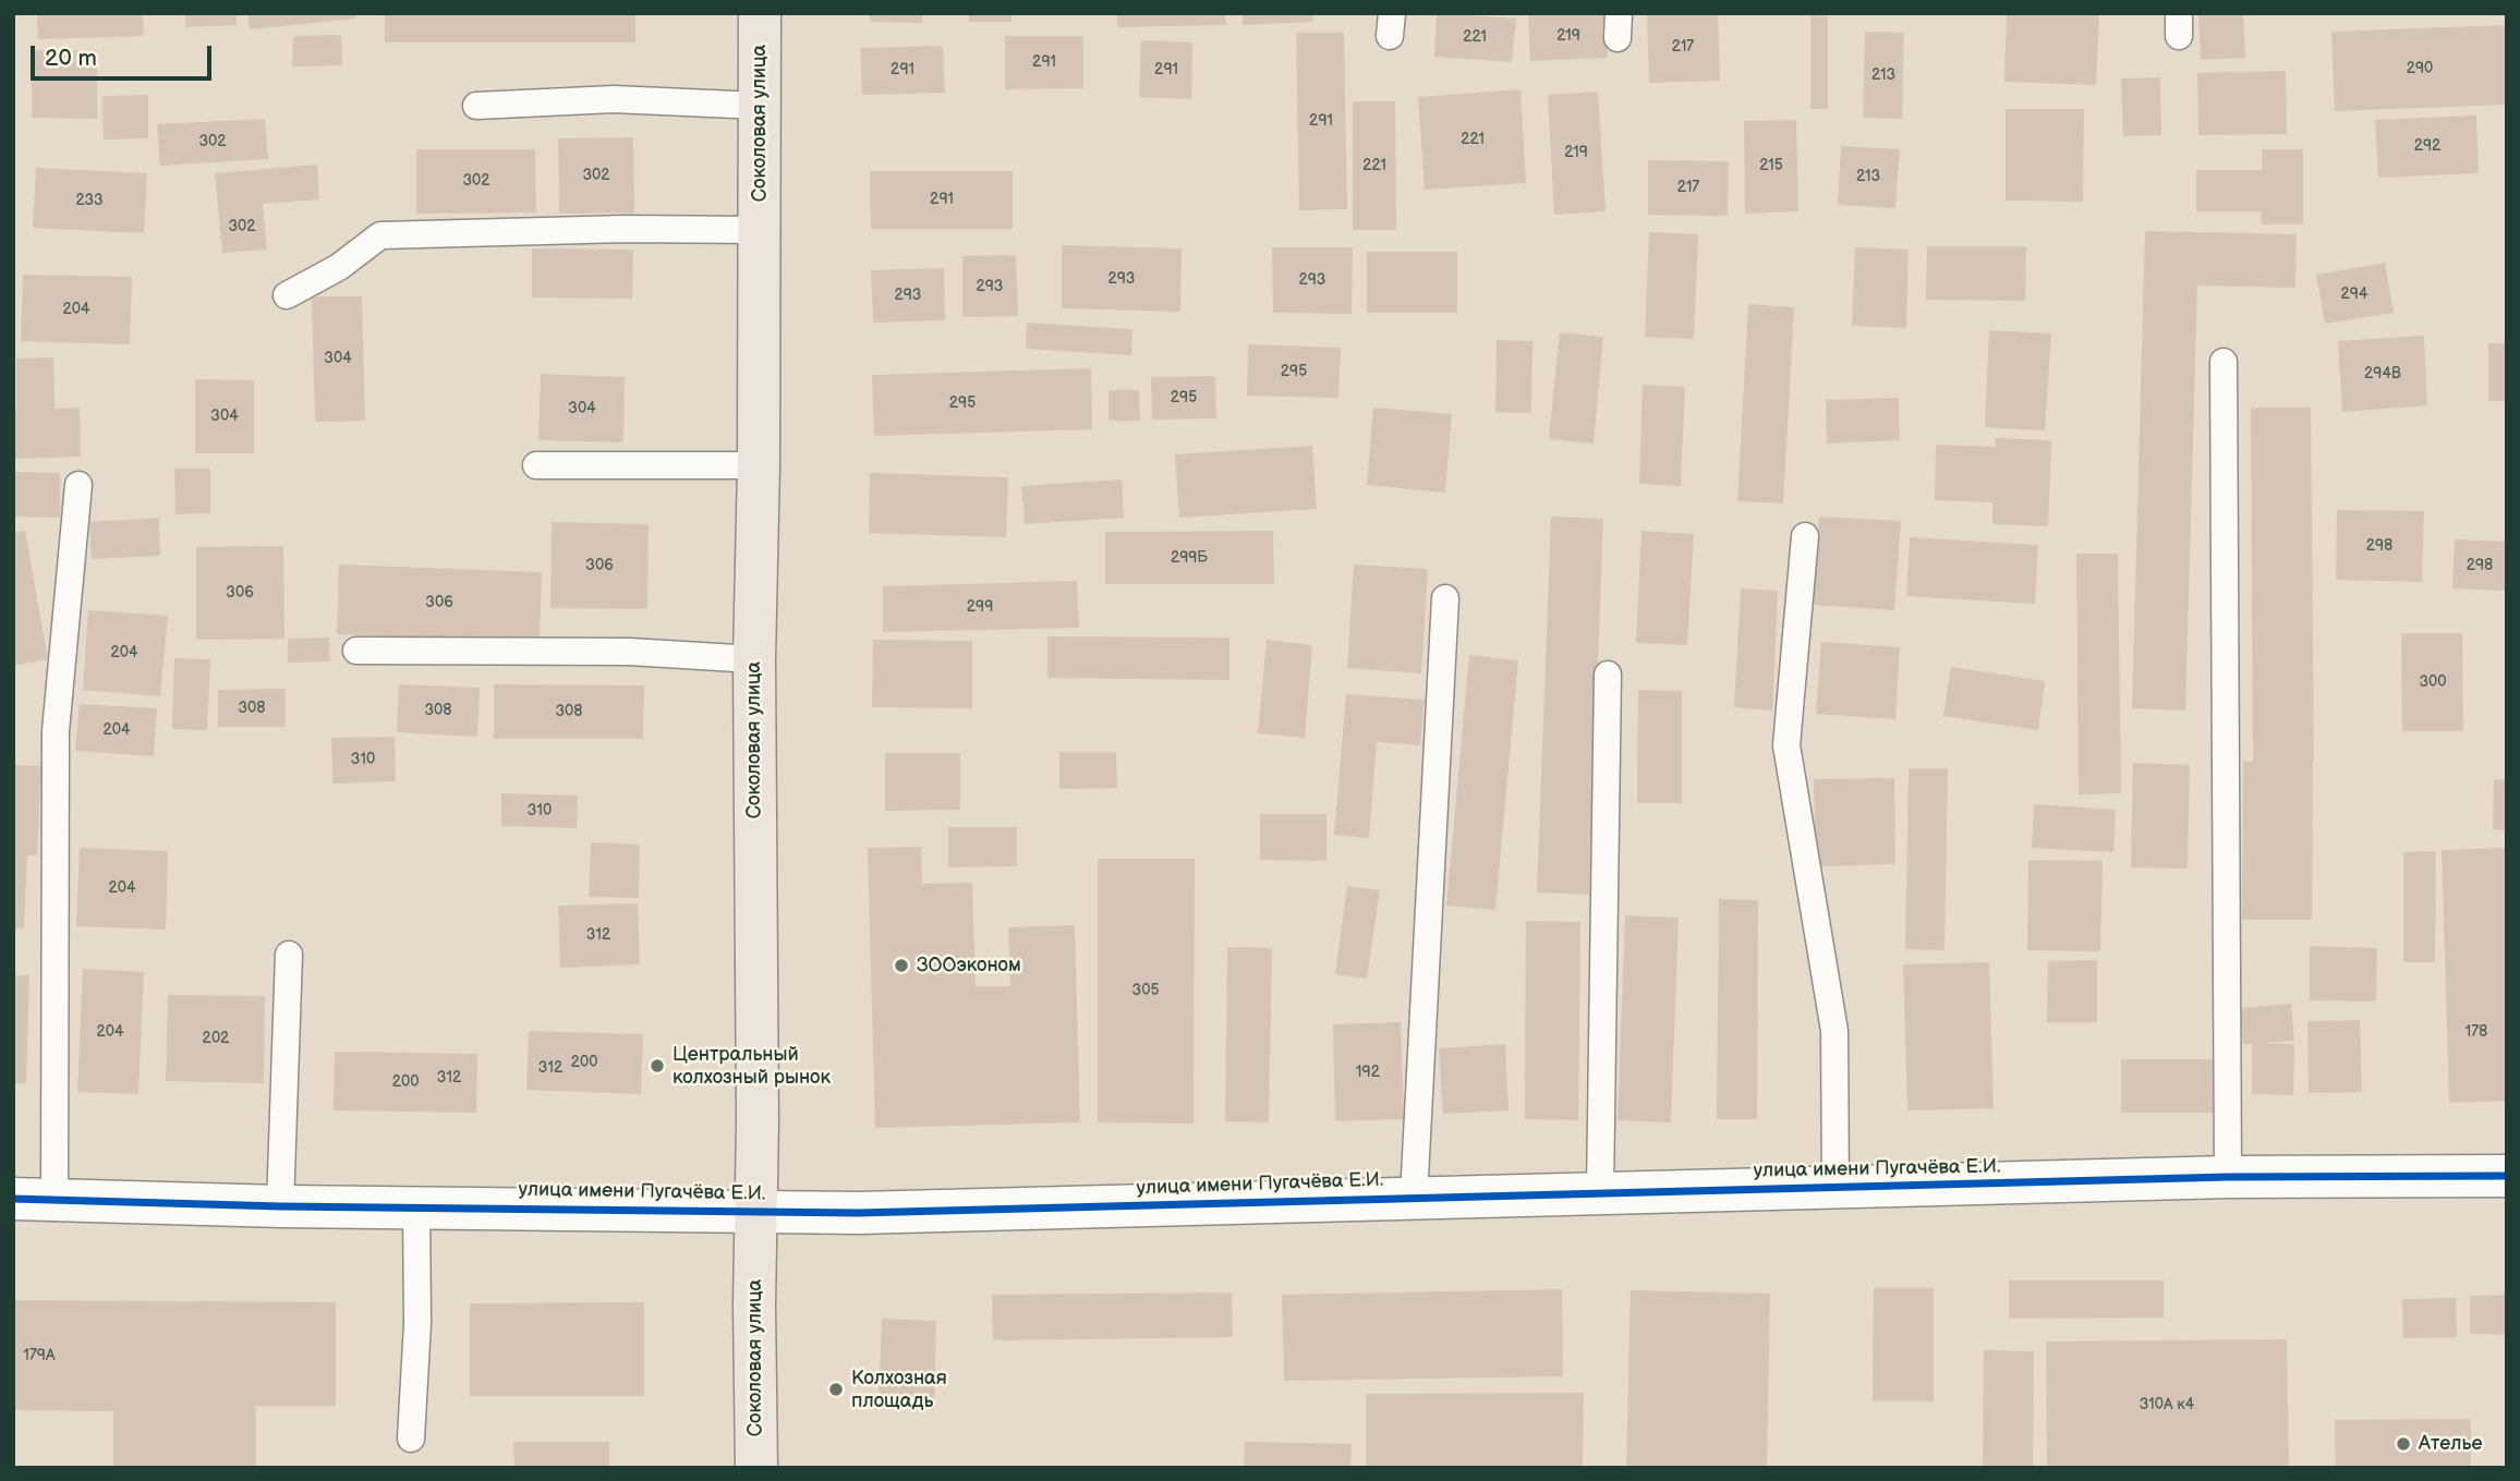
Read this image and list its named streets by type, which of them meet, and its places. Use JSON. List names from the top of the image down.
{
  "streets": {
    "main road": ["Соколовая улица"],
    "street": ["улица имени Пугачёва Е.И."]
  },
  "crossings": [
    ["Соколовая улица", "улица имени Пугачёва Е.И."]
  ],
  "places": [
    "ЗООэконом",
    "Центральный колхозный рынок",
    "Колхозная площадь",
    "Ателье"
  ],
  "house_numbers": [
    "219",
    "221",
    "217",
    "291",
    "290",
    "291",
    "291",
    "213",
    "291",
    "221",
    "302",
    "292",
    "219",
    "221",
    "215",
    "302",
    "213",
    "302",
    "217",
    "291",
    "233",
    "302",
    "293",
    "293",
    "293",
    "294",
    "293",
    "204",
    "304",
    "295",
    "294В",
    "295",
    "295",
    "304",
    "304",
    "298",
    "299Б",
    "306",
    "298",
    "306",
    "306",
    "299",
    "204",
    "300",
    "308",
    "308",
    "308",
    "204",
    "310",
    "310",
    "204",
    "312",
    "305",
    "204",
    "178",
    "202",
    "200",
    "312",
    "192",
    "312",
    "200",
    "179А",
    "310A к4"
  ],
  "scale_bar": "20 m"
}
